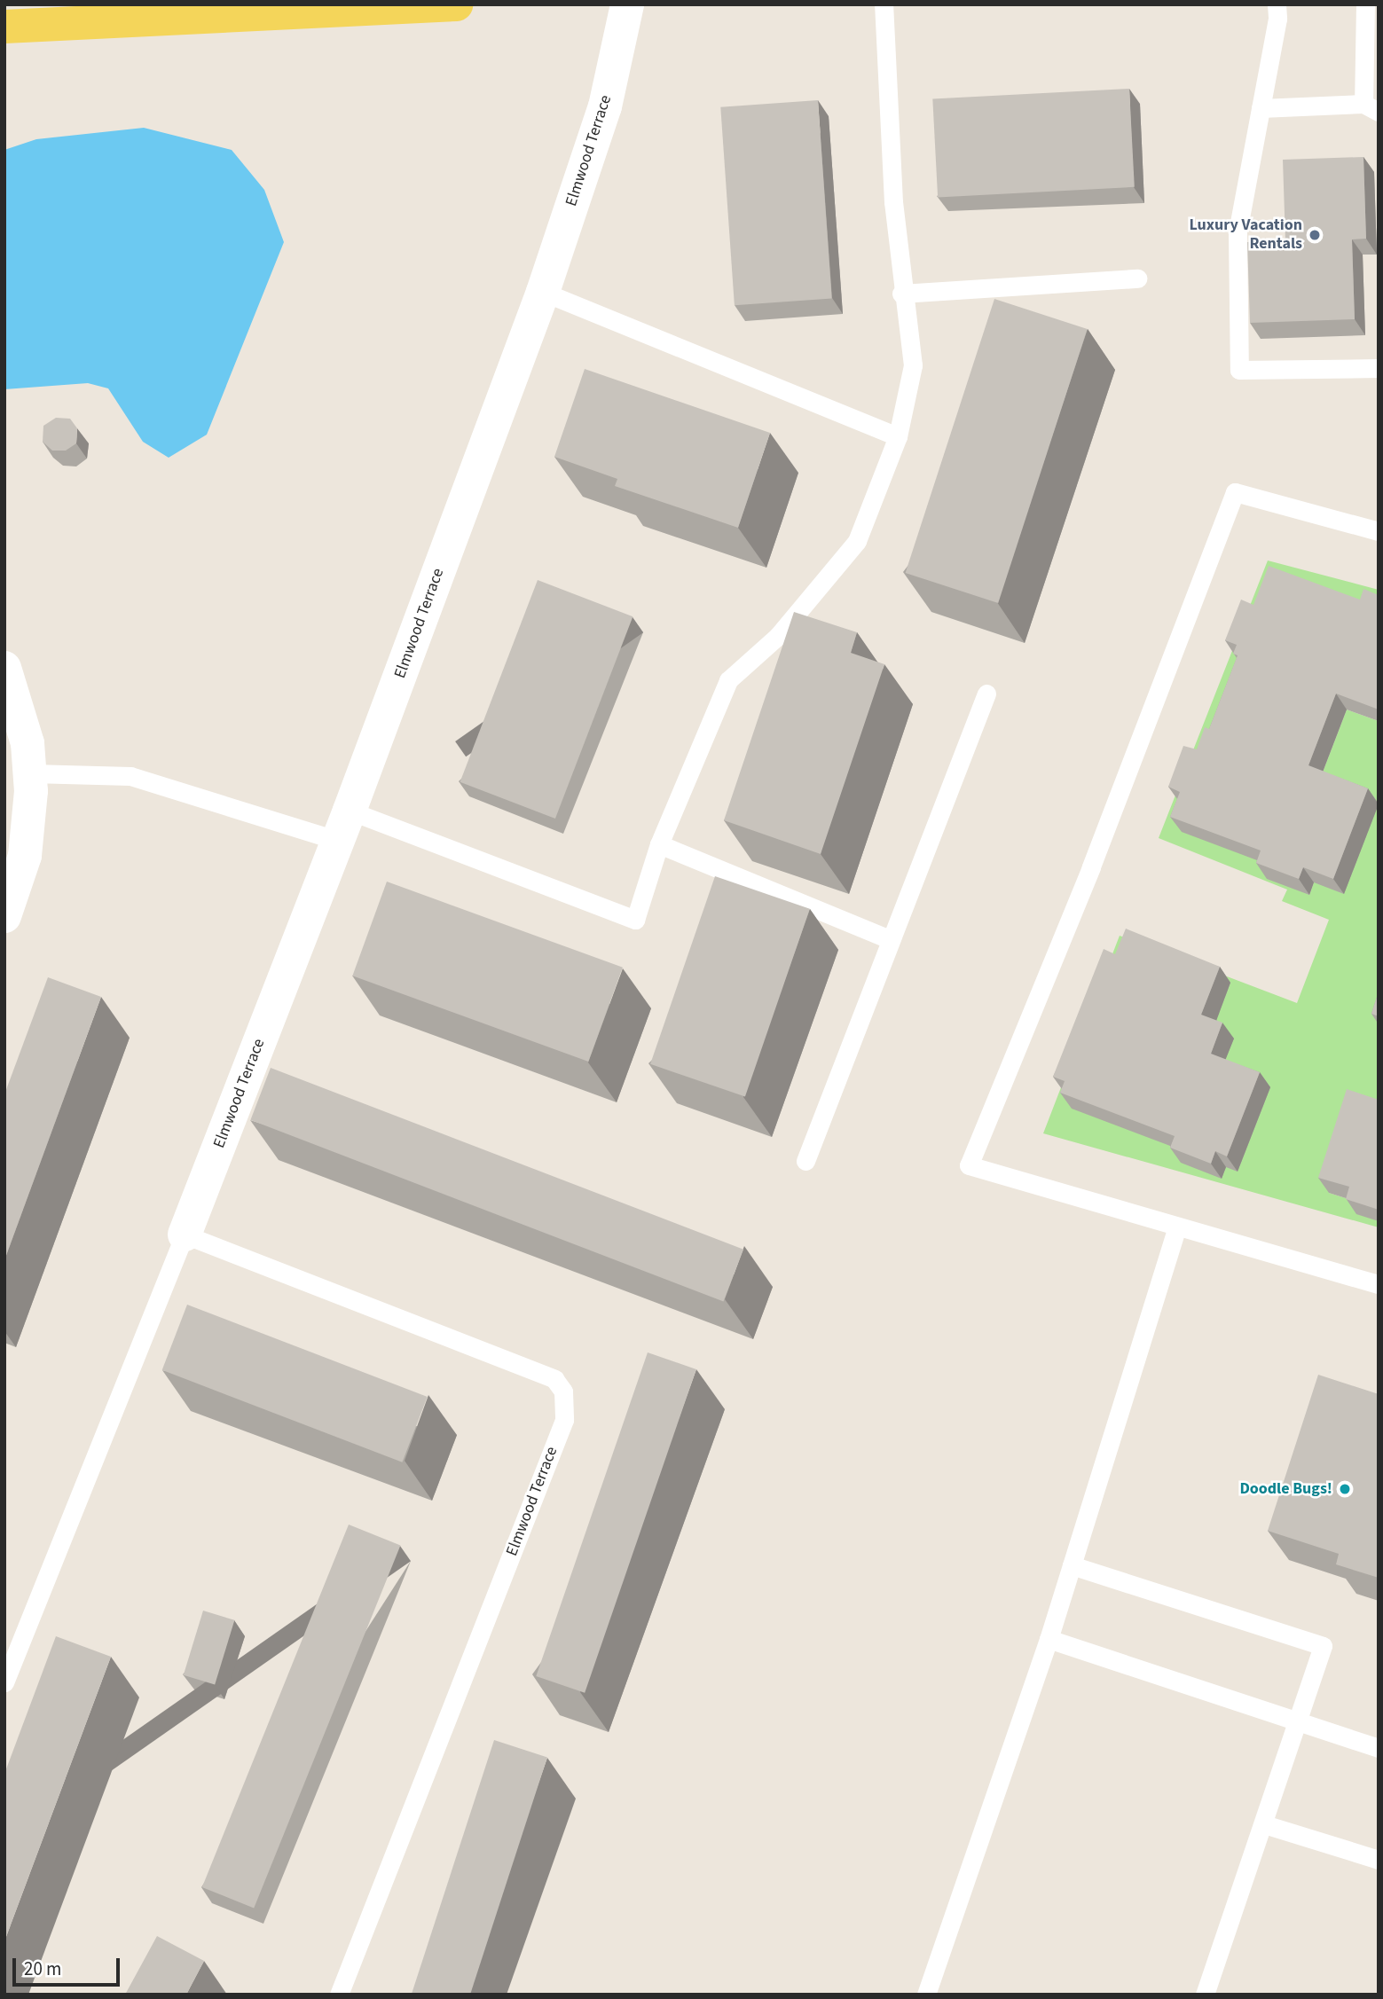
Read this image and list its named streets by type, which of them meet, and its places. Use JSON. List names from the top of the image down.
{
  "streets": {
    "street": ["Elmwood Terrace"]
  },
  "places": ["Luxury Vacation Rentals", "Doodle Bugs!"],
  "scale_bar": "20 m"
}
